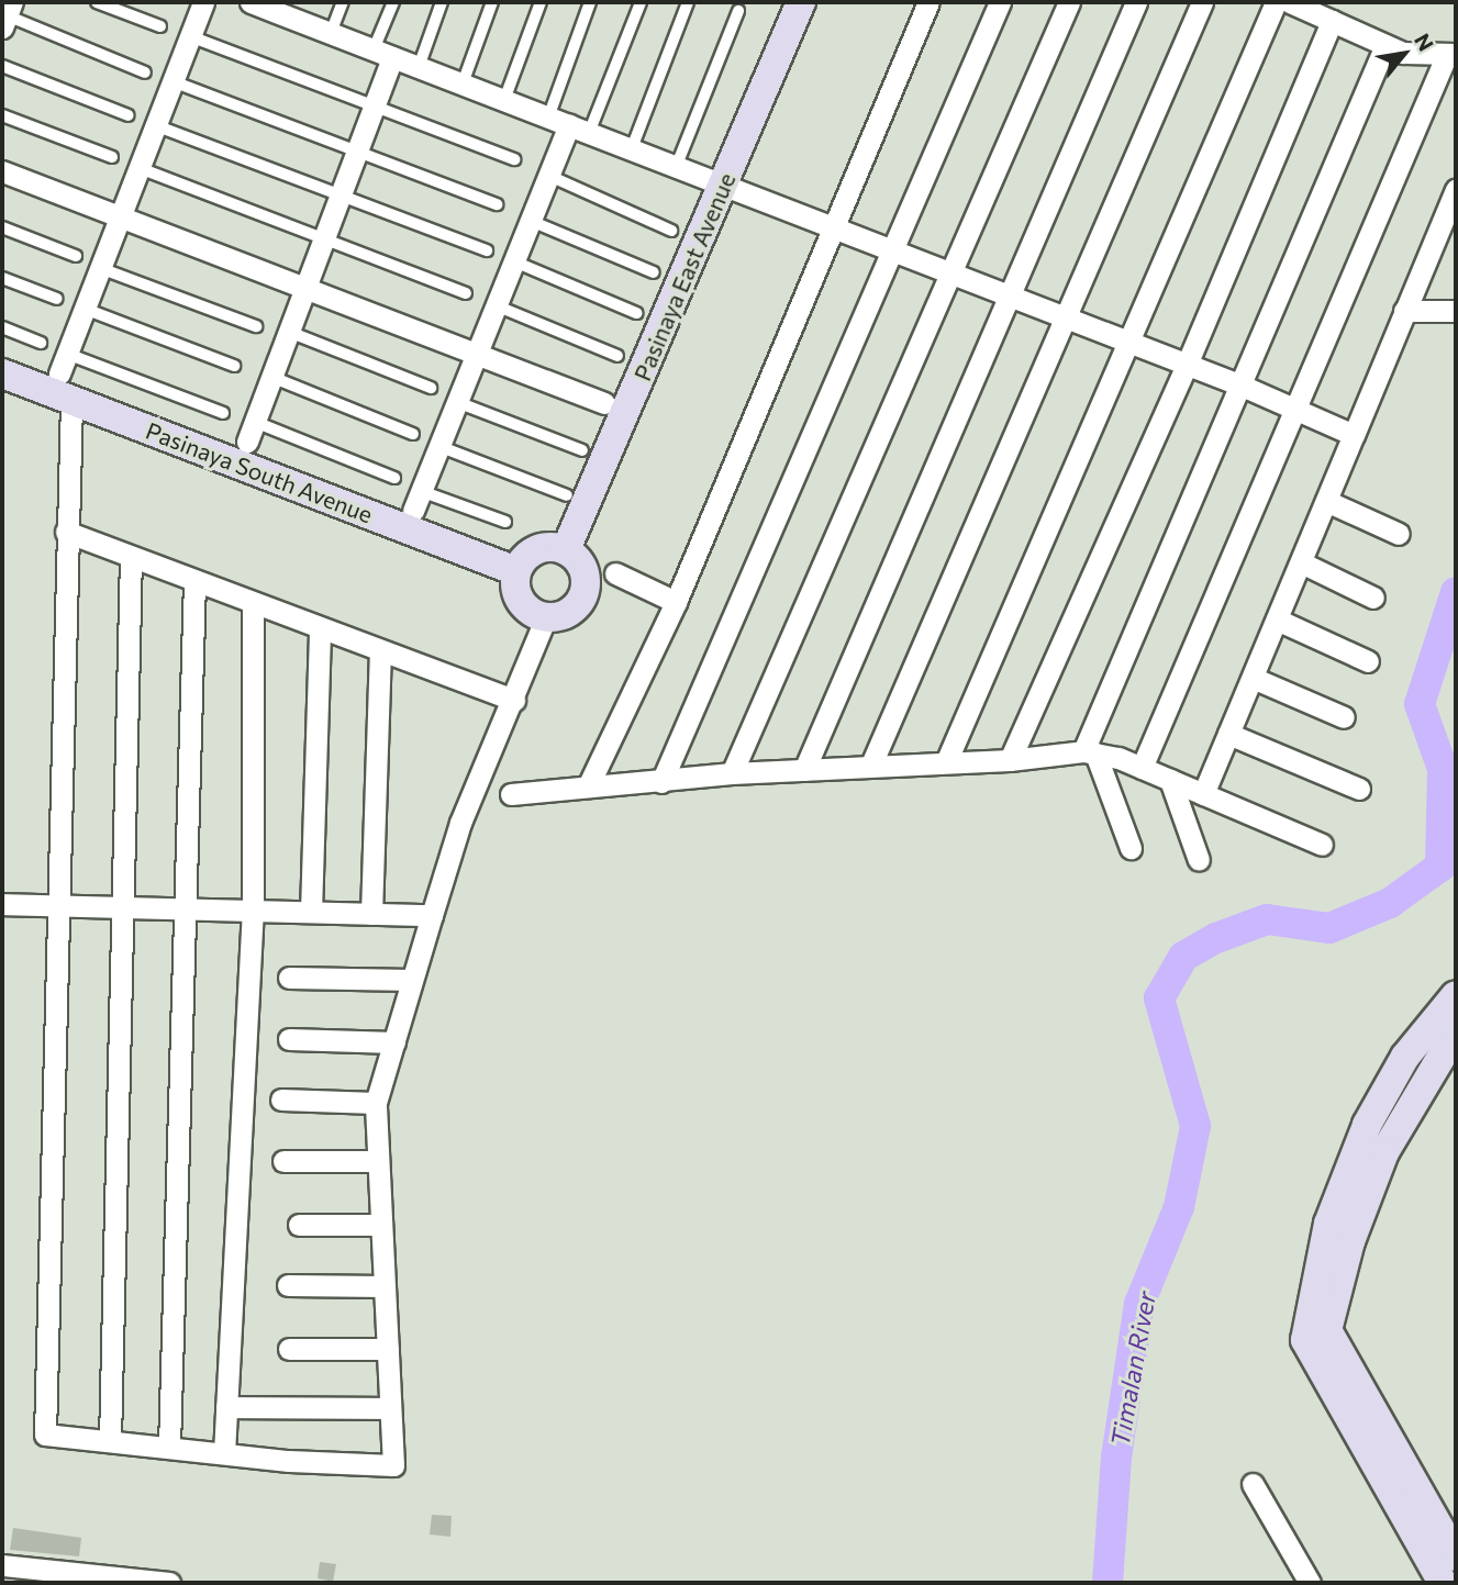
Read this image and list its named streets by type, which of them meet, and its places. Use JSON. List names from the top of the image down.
{
  "streets": {
    "street": ["Pasinaya East Avenue", "Pasinaya South Avenue"]
  },
  "crossings": [
    ["Pasinaya East Avenue", "Pasinaya South Avenue"]
  ],
  "water": ["Timalan River"],
  "north": "top right"
}
